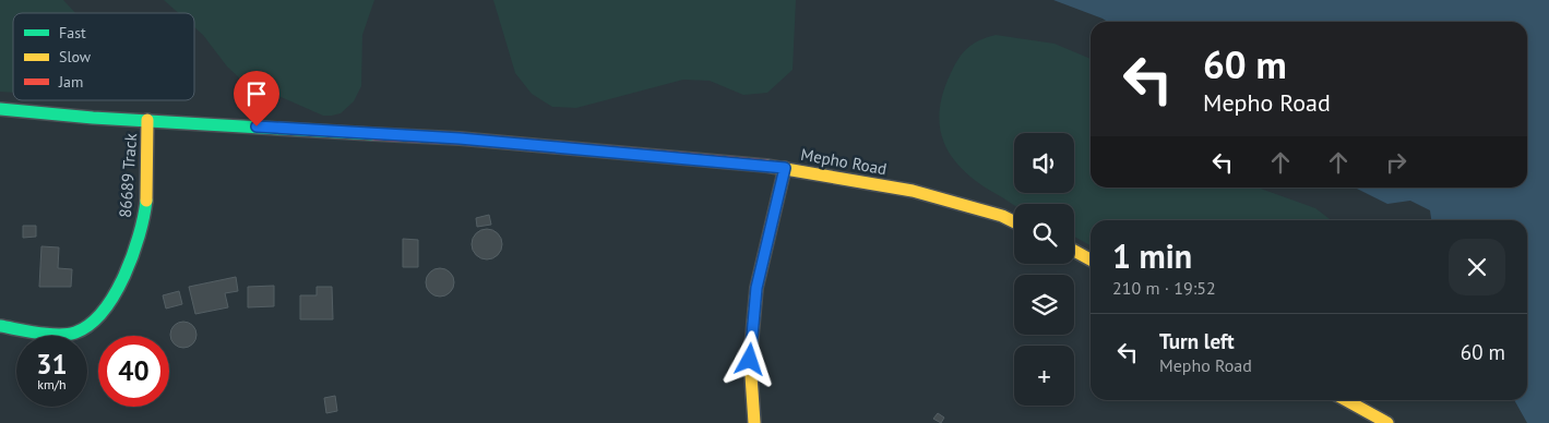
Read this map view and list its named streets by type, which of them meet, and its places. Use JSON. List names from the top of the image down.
{
  "streets": {
    "street": ["Mepho Road", "86689 Track"]
  },
  "crossings": [
    ["Mepho Road", "86689 Track"]
  ],
  "legend": ["Fast", "Slow", "Jam"],
  "page": {
    "turn": ["60 m", "Mepho Road"],
    "map_buttons": "+",
    "heading": ["1 min", "210 m · 19:52"],
    "list": [
      {
        "name": "Turn left",
        "note": "Mepho Road",
        "value": "60 m"
      }
    ],
    "speed": "31 km/h",
    "limit": "40"
  }
}
